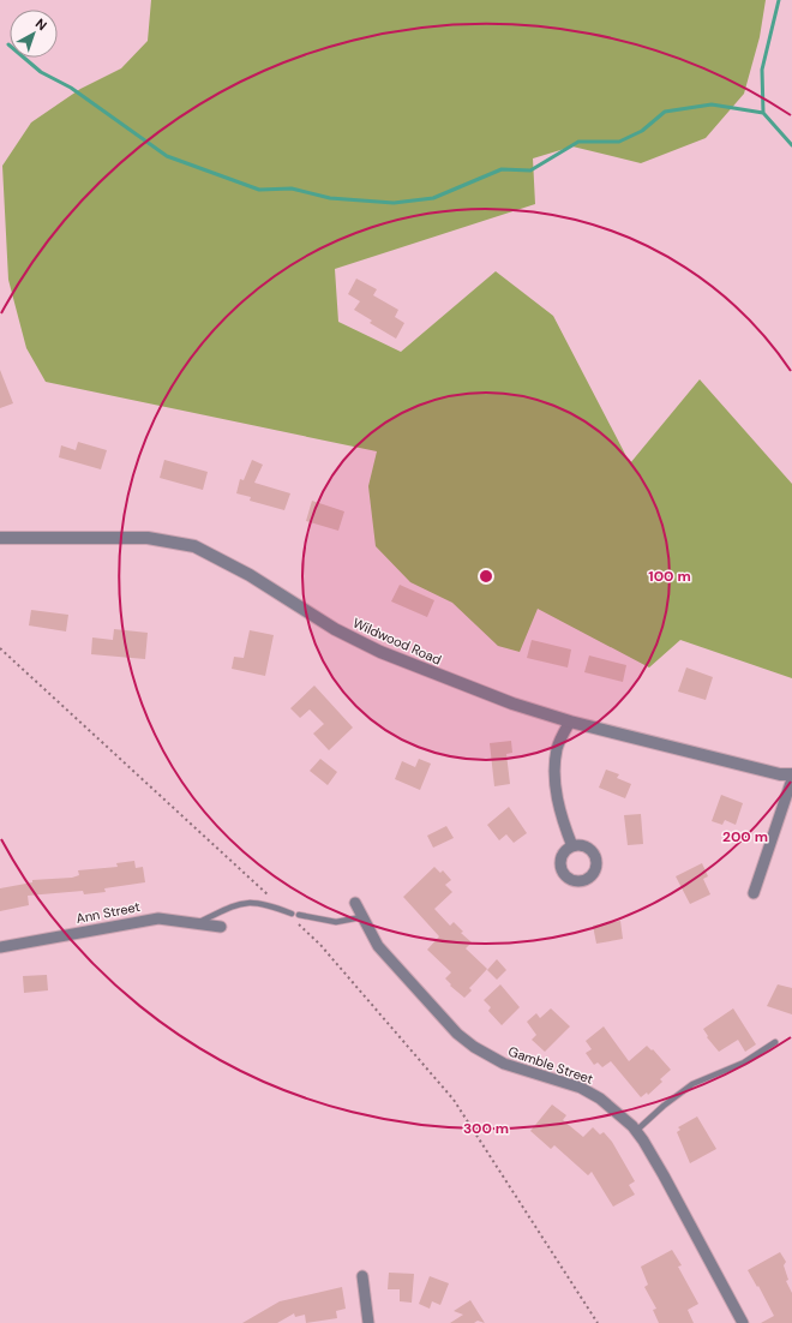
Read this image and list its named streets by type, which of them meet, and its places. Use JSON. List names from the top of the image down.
{
  "streets": {
    "street": ["Wildwood Road", "Ann Street", "Gamble Street"]
  },
  "north": "top right",
  "rings": ["100 m", "200 m", "300 m"]
}
